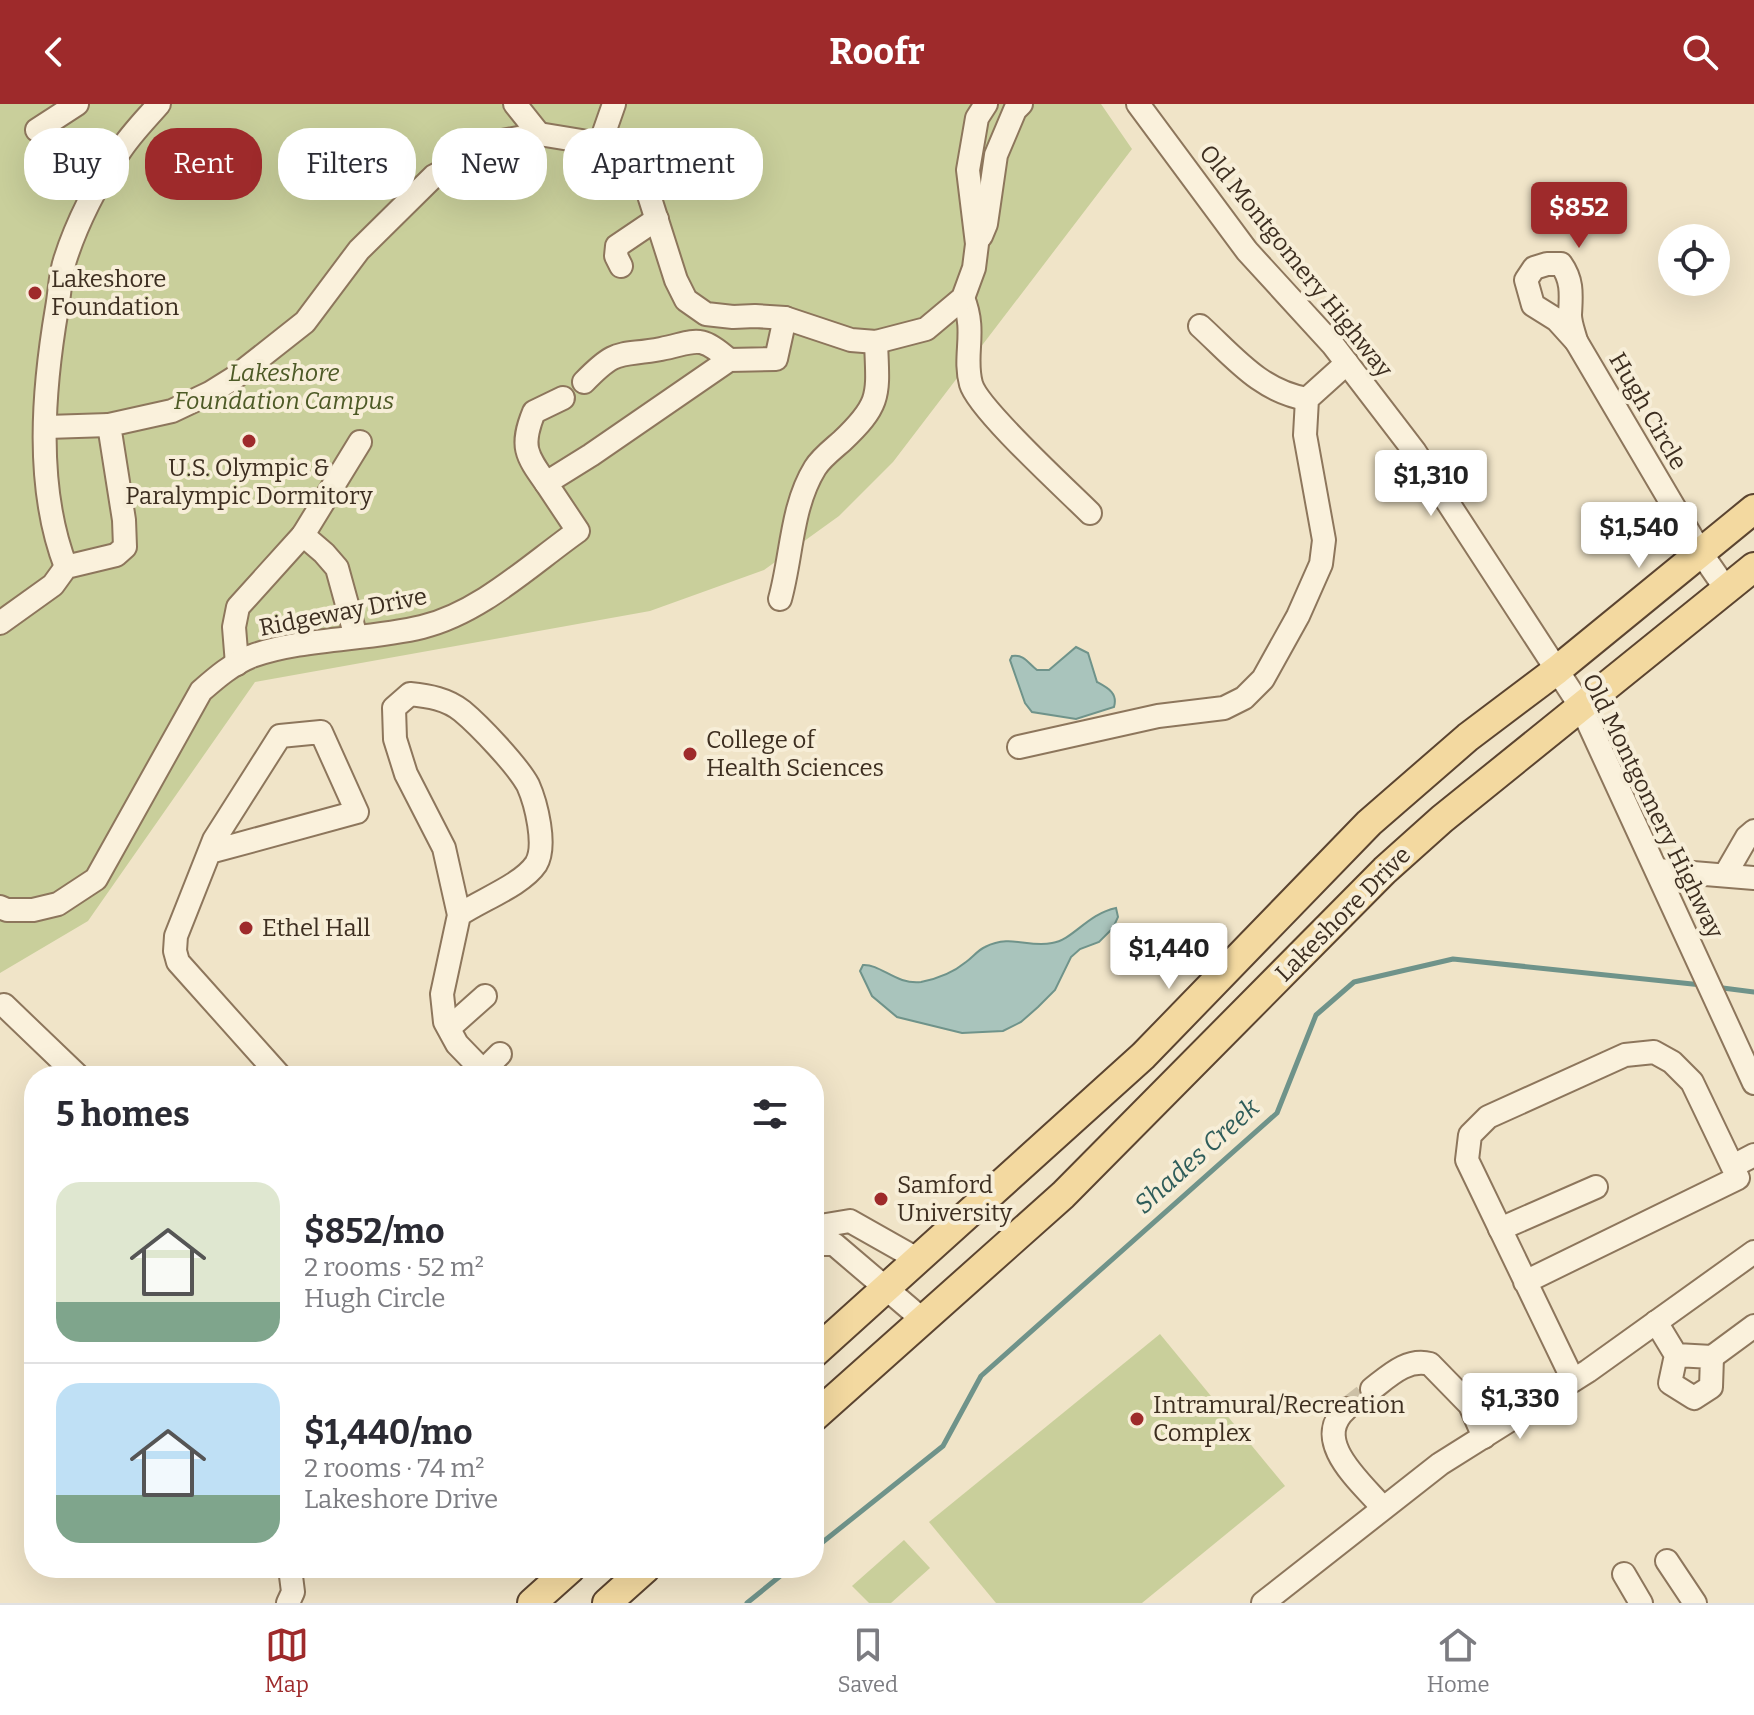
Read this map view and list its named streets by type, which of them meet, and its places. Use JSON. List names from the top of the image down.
{
  "streets": {
    "main road": ["Lakeshore Drive"],
    "street": ["Old Montgomery Highway", "Hugh Circle", "Ridgeway Drive"]
  },
  "crossings": [
    ["Old Montgomery Highway", "Lakeshore Drive"],
    ["Hugh Circle", "Lakeshore Drive"]
  ],
  "water": ["Shades Creek"],
  "parks": ["Lakeshore Foundation Campus"],
  "places": [
    "Lakeshore Foundation",
    "U.S. Olympic & Paralympic Dormitory",
    "College of Health Sciences",
    "Ethel Hall",
    "Samford University",
    "Intramural/Recreation Complex"
  ],
  "page": {
    "header": "Roofr",
    "chip": [
      "Buy",
      "Rent",
      "Filters",
      "New",
      "Apartment"
    ],
    "price": [
      "$852",
      "$1,310",
      "$1,540",
      "$1,440",
      "$1,330"
    ],
    "heading": "5 homes",
    "list": [
      {
        "name": "$852/mo",
        "note": "2 rooms · 52 m² · Hugh Circle"
      },
      {
        "name": "$1,440/mo",
        "note": "2 rooms · 74 m² · Lakeshore Drive"
      }
    ],
    "tabs": ["Map", "Saved", "Home"]
  }
}
